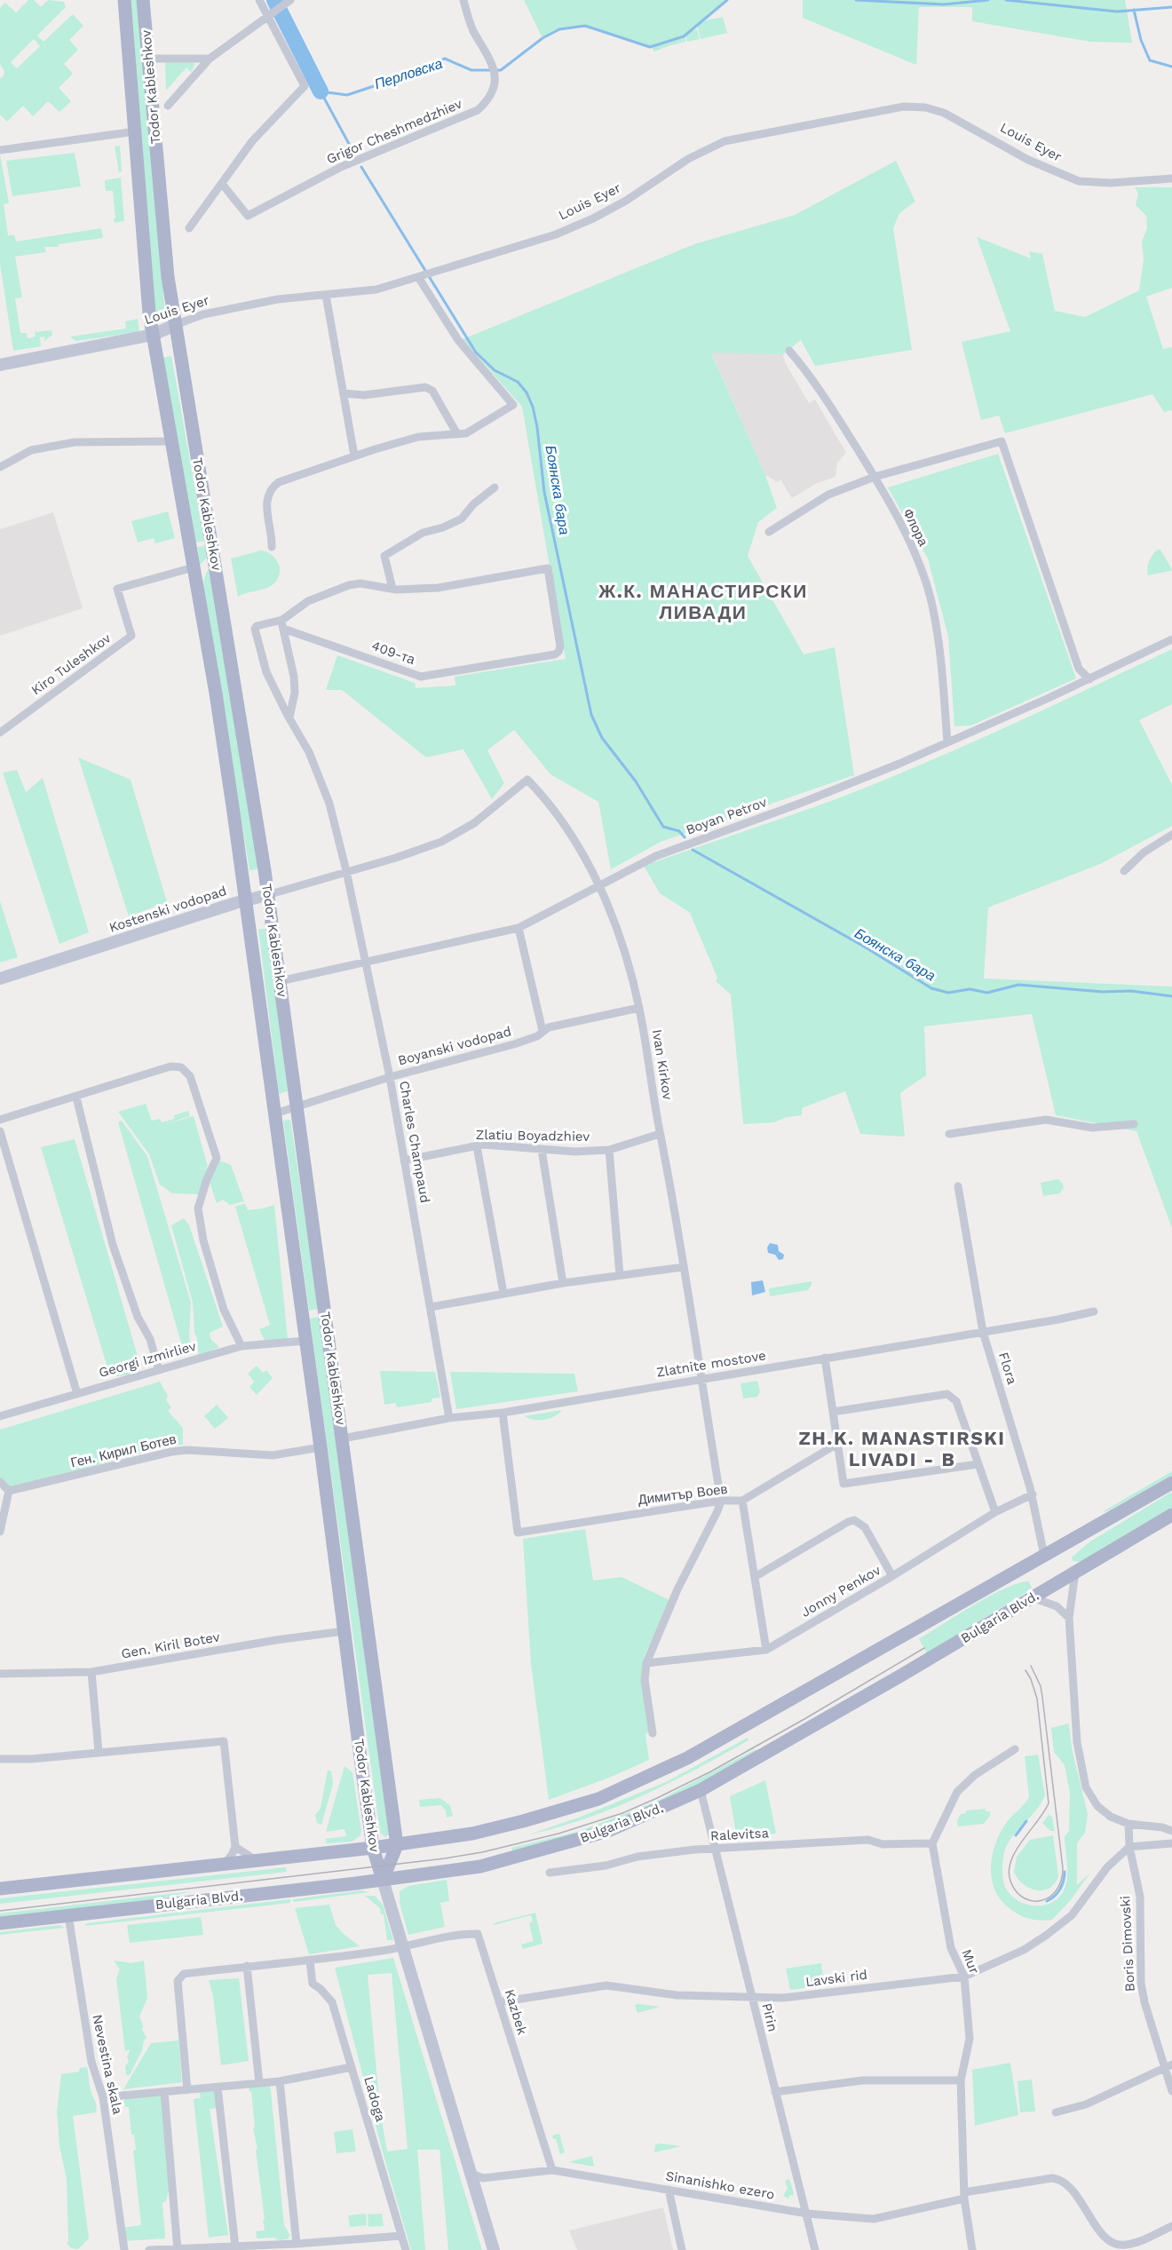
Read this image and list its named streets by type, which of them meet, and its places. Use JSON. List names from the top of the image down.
{
  "streets": {
    "main road": [
      "Todor Kableshkov",
      "Louis Eyer",
      "Kostenski vodopad",
      "Bulgaria Blvd."
    ],
    "street": [
      "Grigor Cheshmedzhiev",
      "Флора",
      "409-та",
      "Kiro Tuleshkov",
      "Boyan Petrov",
      "Boyanski vodopad",
      "Ivan Kirkov",
      "Zlatiu Boyadzhiev",
      "Charles Champaud",
      "Georgi Izmirliev",
      "Zlatnite mostove",
      "Flora",
      "Ген. Кирил Ботев",
      "Димитър Воев",
      "Jonny Penkov",
      "Gen. Kiril Botev",
      "Ralevitsa",
      "Boris Dimovski",
      "Mur",
      "Lavski rid",
      "Kazbek",
      "Pirin",
      "Nevestina skala",
      "Ladoga",
      "Sinanishko ezero"
    ]
  },
  "crossings": [
    ["Todor Kableshkov", "Louis Eyer"],
    ["Todor Kableshkov", "Kiro Tuleshkov"],
    ["Todor Kableshkov", "Boyan Petrov"],
    ["Todor Kableshkov", "Kostenski vodopad"],
    ["Todor Kableshkov", "Boyanski vodopad"],
    ["Todor Kableshkov", "Georgi Izmirliev"],
    ["Todor Kableshkov", "Zlatnite mostove"],
    ["Todor Kableshkov", "Ген. Кирил Ботев"],
    ["Todor Kableshkov", "Bulgaria Blvd."],
    ["Todor Kableshkov", "Gen. Kiril Botev"],
    ["Todor Kableshkov", "Kazbek"],
    ["Todor Kableshkov", "Sinanishko ezero"],
    ["Флора", "Boyan Petrov"],
    ["409-та", "Charles Champaud"],
    ["Boyan Petrov", "Ivan Kirkov"],
    ["Boyan Petrov", "Charles Champaud"],
    ["Kostenski vodopad", "Ivan Kirkov"],
    ["Kostenski vodopad", "Charles Champaud"],
    ["Boyanski vodopad", "Ivan Kirkov"],
    ["Boyanski vodopad", "Charles Champaud"],
    ["Ivan Kirkov", "Zlatiu Boyadzhiev"],
    ["Ivan Kirkov", "Zlatnite mostove"],
    ["Ivan Kirkov", "Димитър Воев"],
    ["Zlatiu Boyadzhiev", "Charles Champaud"],
    ["Charles Champaud", "Zlatnite mostove"],
    ["Zlatnite mostove", "Flora"],
    ["Zlatnite mostove", "Димитър Воев"],
    ["Flora", "Jonny Penkov"],
    ["Bulgaria Blvd.", "Pirin"],
    ["Bulgaria Blvd.", "Nevestina skala"],
    ["Ralevitsa", "Mur"],
    ["Ralevitsa", "Pirin"],
    ["Boris Dimovski", "Lavski rid"],
    ["Mur", "Lavski rid"],
    ["Mur", "Sinanishko ezero"],
    ["Lavski rid", "Kazbek"],
    ["Lavski rid", "Pirin"],
    ["Kazbek", "Sinanishko ezero"],
    ["Pirin", "Sinanishko ezero"]
  ],
  "districts": ["Ж.К. МАНАСТИРСКИ ЛИВАДИ", "ZH.K. MANASTIRSKI LIVADI - B"],
  "water": ["Перловска", "Боянска бара"]
}
